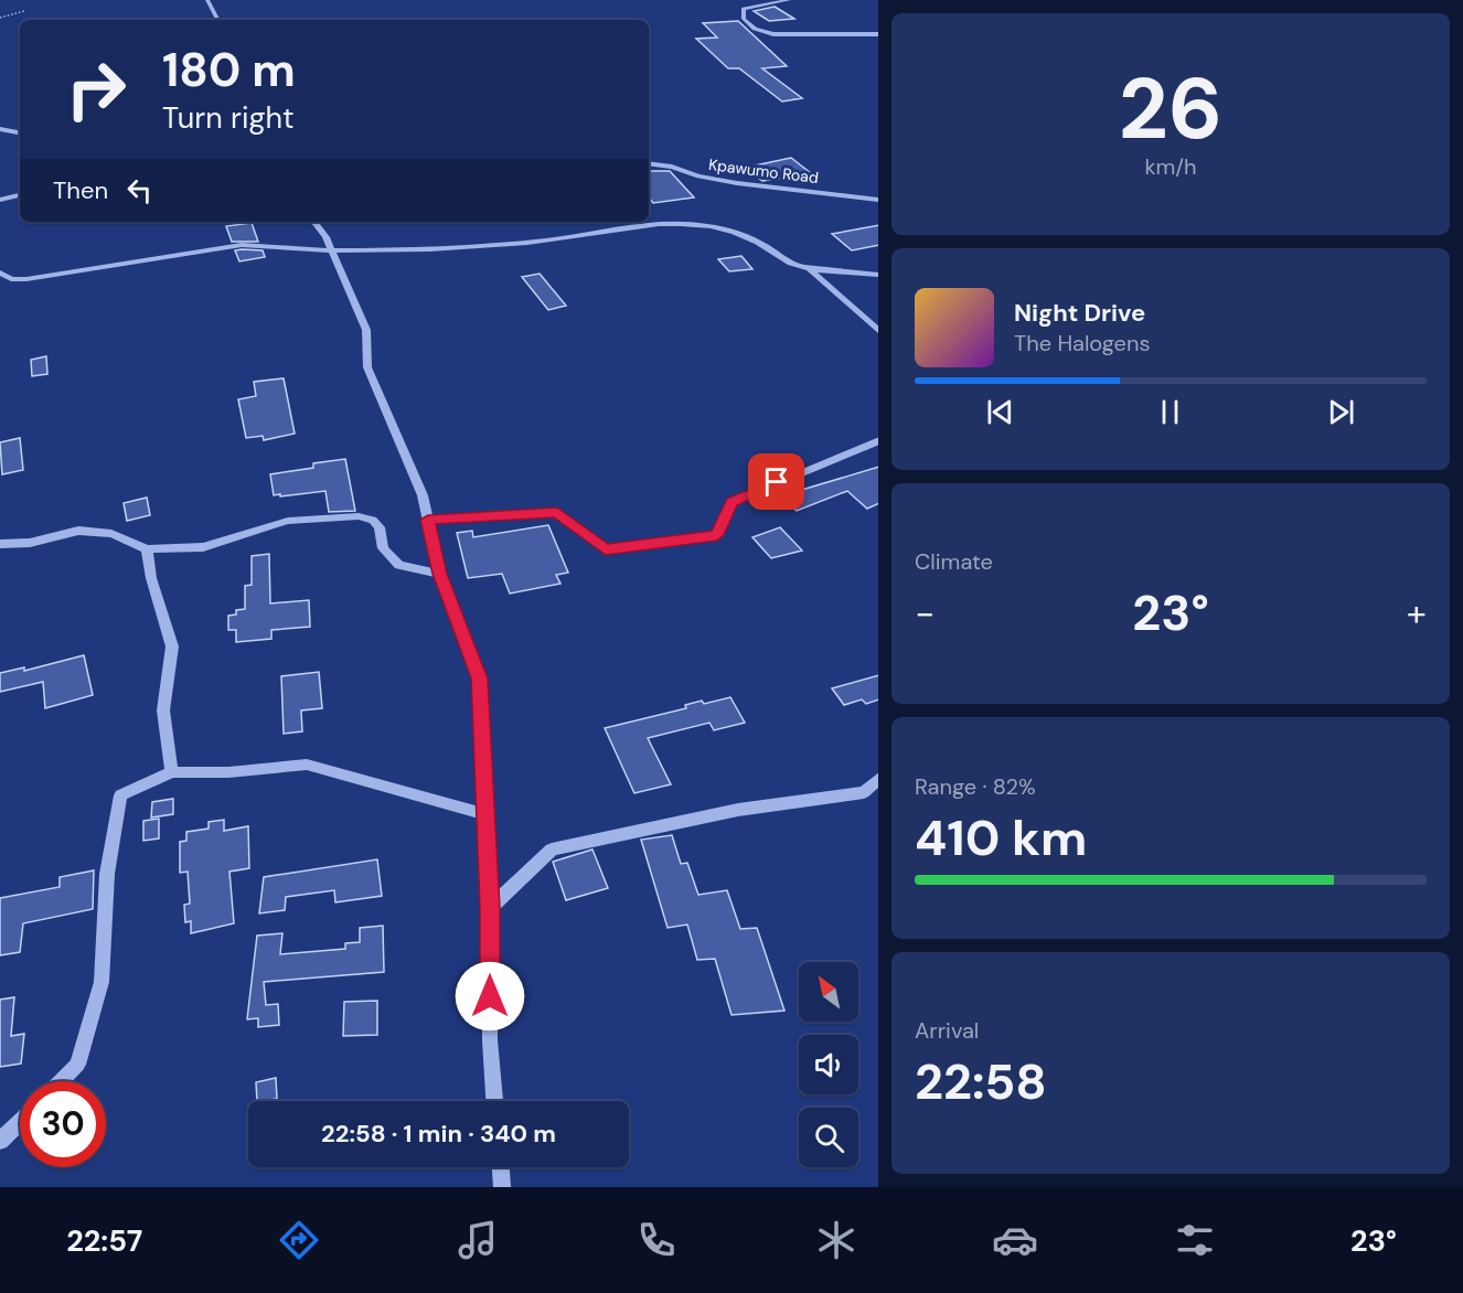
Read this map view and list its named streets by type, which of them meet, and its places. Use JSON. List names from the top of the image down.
{
  "streets": {
    "street": ["Kpawumo Road"]
  },
  "north": "top left",
  "page": {
    "tile": [
      ["26", "km/h"],
      "Climate",
      ["Range · 82%", "410 km"],
      ["Arrival", "22:58"]
    ],
    "turn": ["180 m", "Turn right"],
    "then": "Then",
    "song": ["Night Drive", "The Halogens"],
    "heat": ["−", "23°", "+"],
    "limit": "30",
    "trip": "22:58 · 1 min · 340 m",
    "tabs": ["22:57", "23°"]
  }
}
